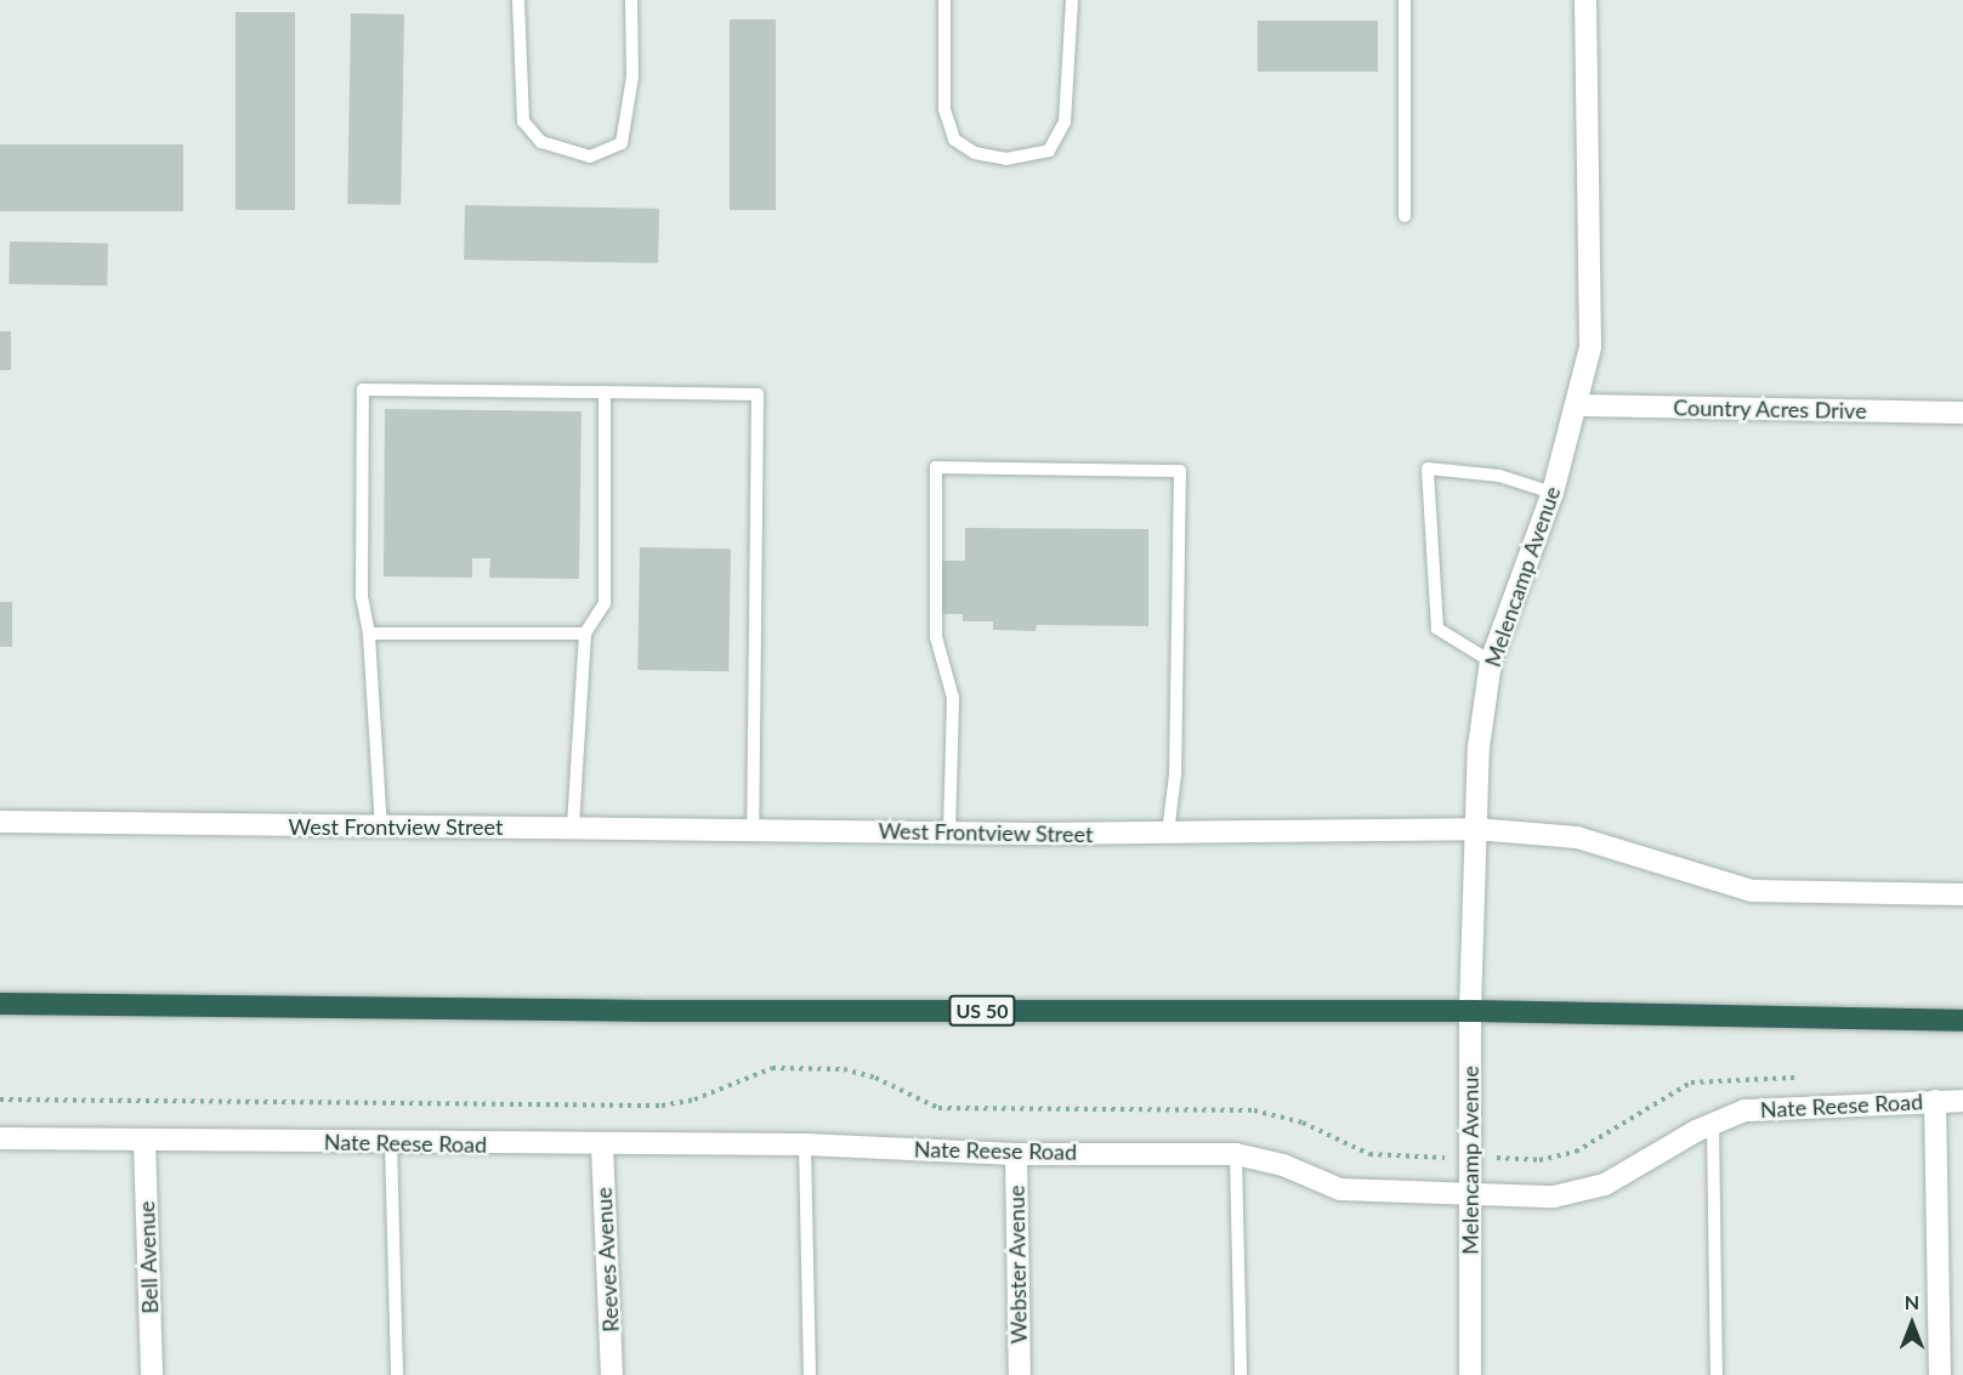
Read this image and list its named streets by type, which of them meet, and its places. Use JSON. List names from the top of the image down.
{
  "streets": {
    "highway": ["US 50"],
    "street": [
      "Country Acres Drive",
      "Melencamp Avenue",
      "West Frontview Street",
      "Nate Reese Road",
      "Bell Avenue",
      "Reeves Avenue",
      "Webster Avenue"
    ]
  },
  "crossings": [
    ["Country Acres Drive", "Melencamp Avenue"],
    ["Melencamp Avenue", "West Frontview Street"],
    ["Melencamp Avenue", "US 50"],
    ["Melencamp Avenue", "Nate Reese Road"],
    ["Nate Reese Road", "Bell Avenue"],
    ["Nate Reese Road", "Reeves Avenue"],
    ["Nate Reese Road", "Webster Avenue"]
  ],
  "north": "top"
}
